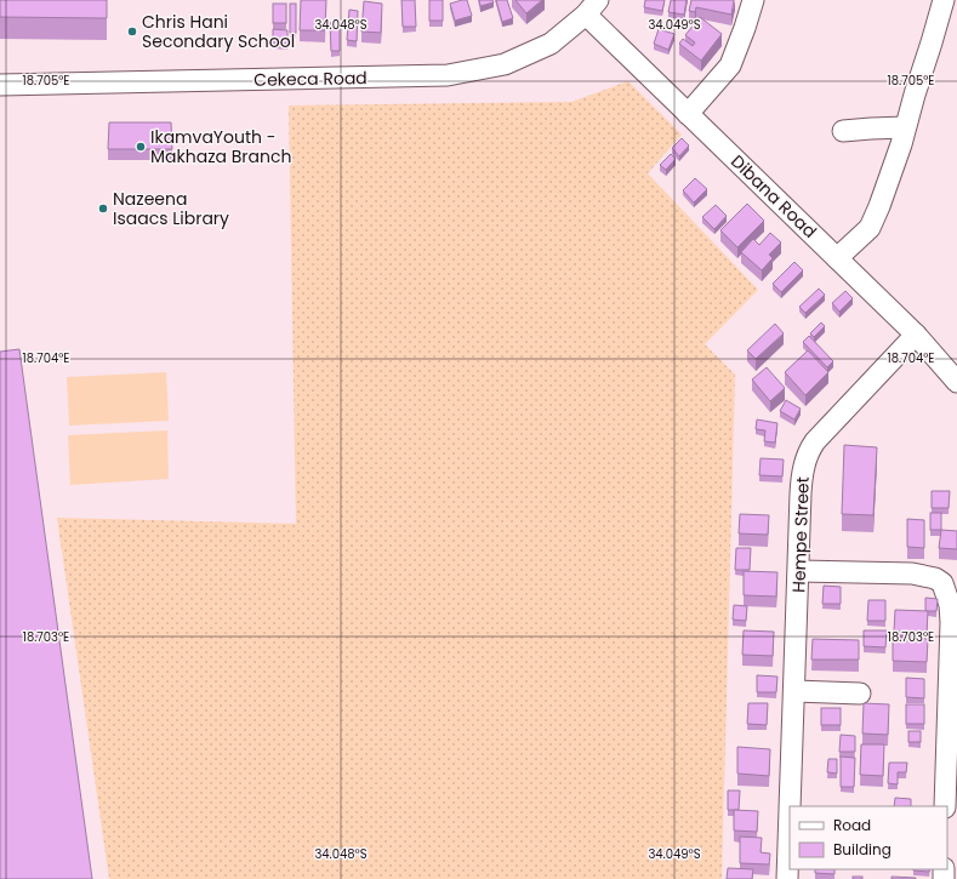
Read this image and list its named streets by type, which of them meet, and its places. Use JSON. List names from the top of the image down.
{
  "streets": {
    "street": ["Cekeca Road", "Dibana Road", "Hempe Street"]
  },
  "crossings": [
    ["Cekeca Road", "Dibana Road"],
    ["Dibana Road", "Hempe Street"]
  ],
  "places": ["Chris Hani Secondary School", "IkamvaYouth - Makhaza Branch", "Nazeena Isaacs Library"],
  "legend": ["Road", "Building"],
  "coordinates": [
    "34.048°S",
    "34.049°S",
    "18.705°E",
    "18.704°E",
    "18.703°E"
  ]
}
